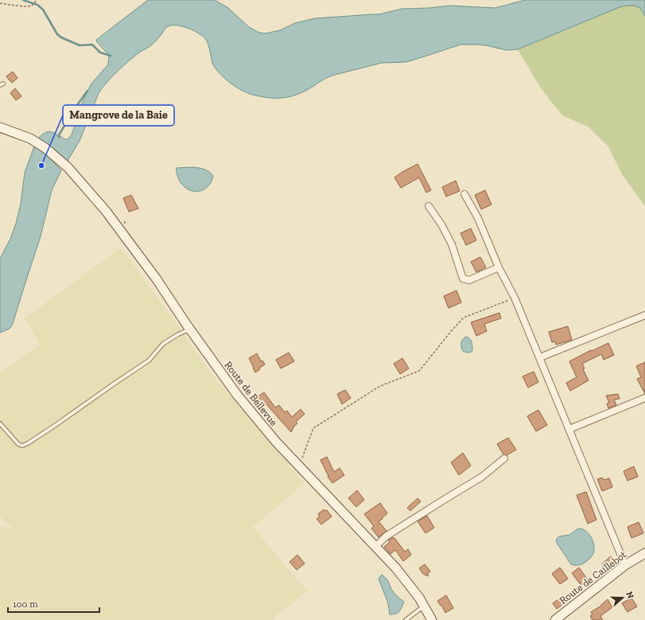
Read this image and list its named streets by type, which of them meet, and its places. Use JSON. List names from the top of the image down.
{
  "streets": {
    "main road": ["Route de Bellevue", "Route de Caillebot"]
  },
  "places": ["Mangrove de la Baie"],
  "scale_bar": "100 m",
  "north": "right"
}
